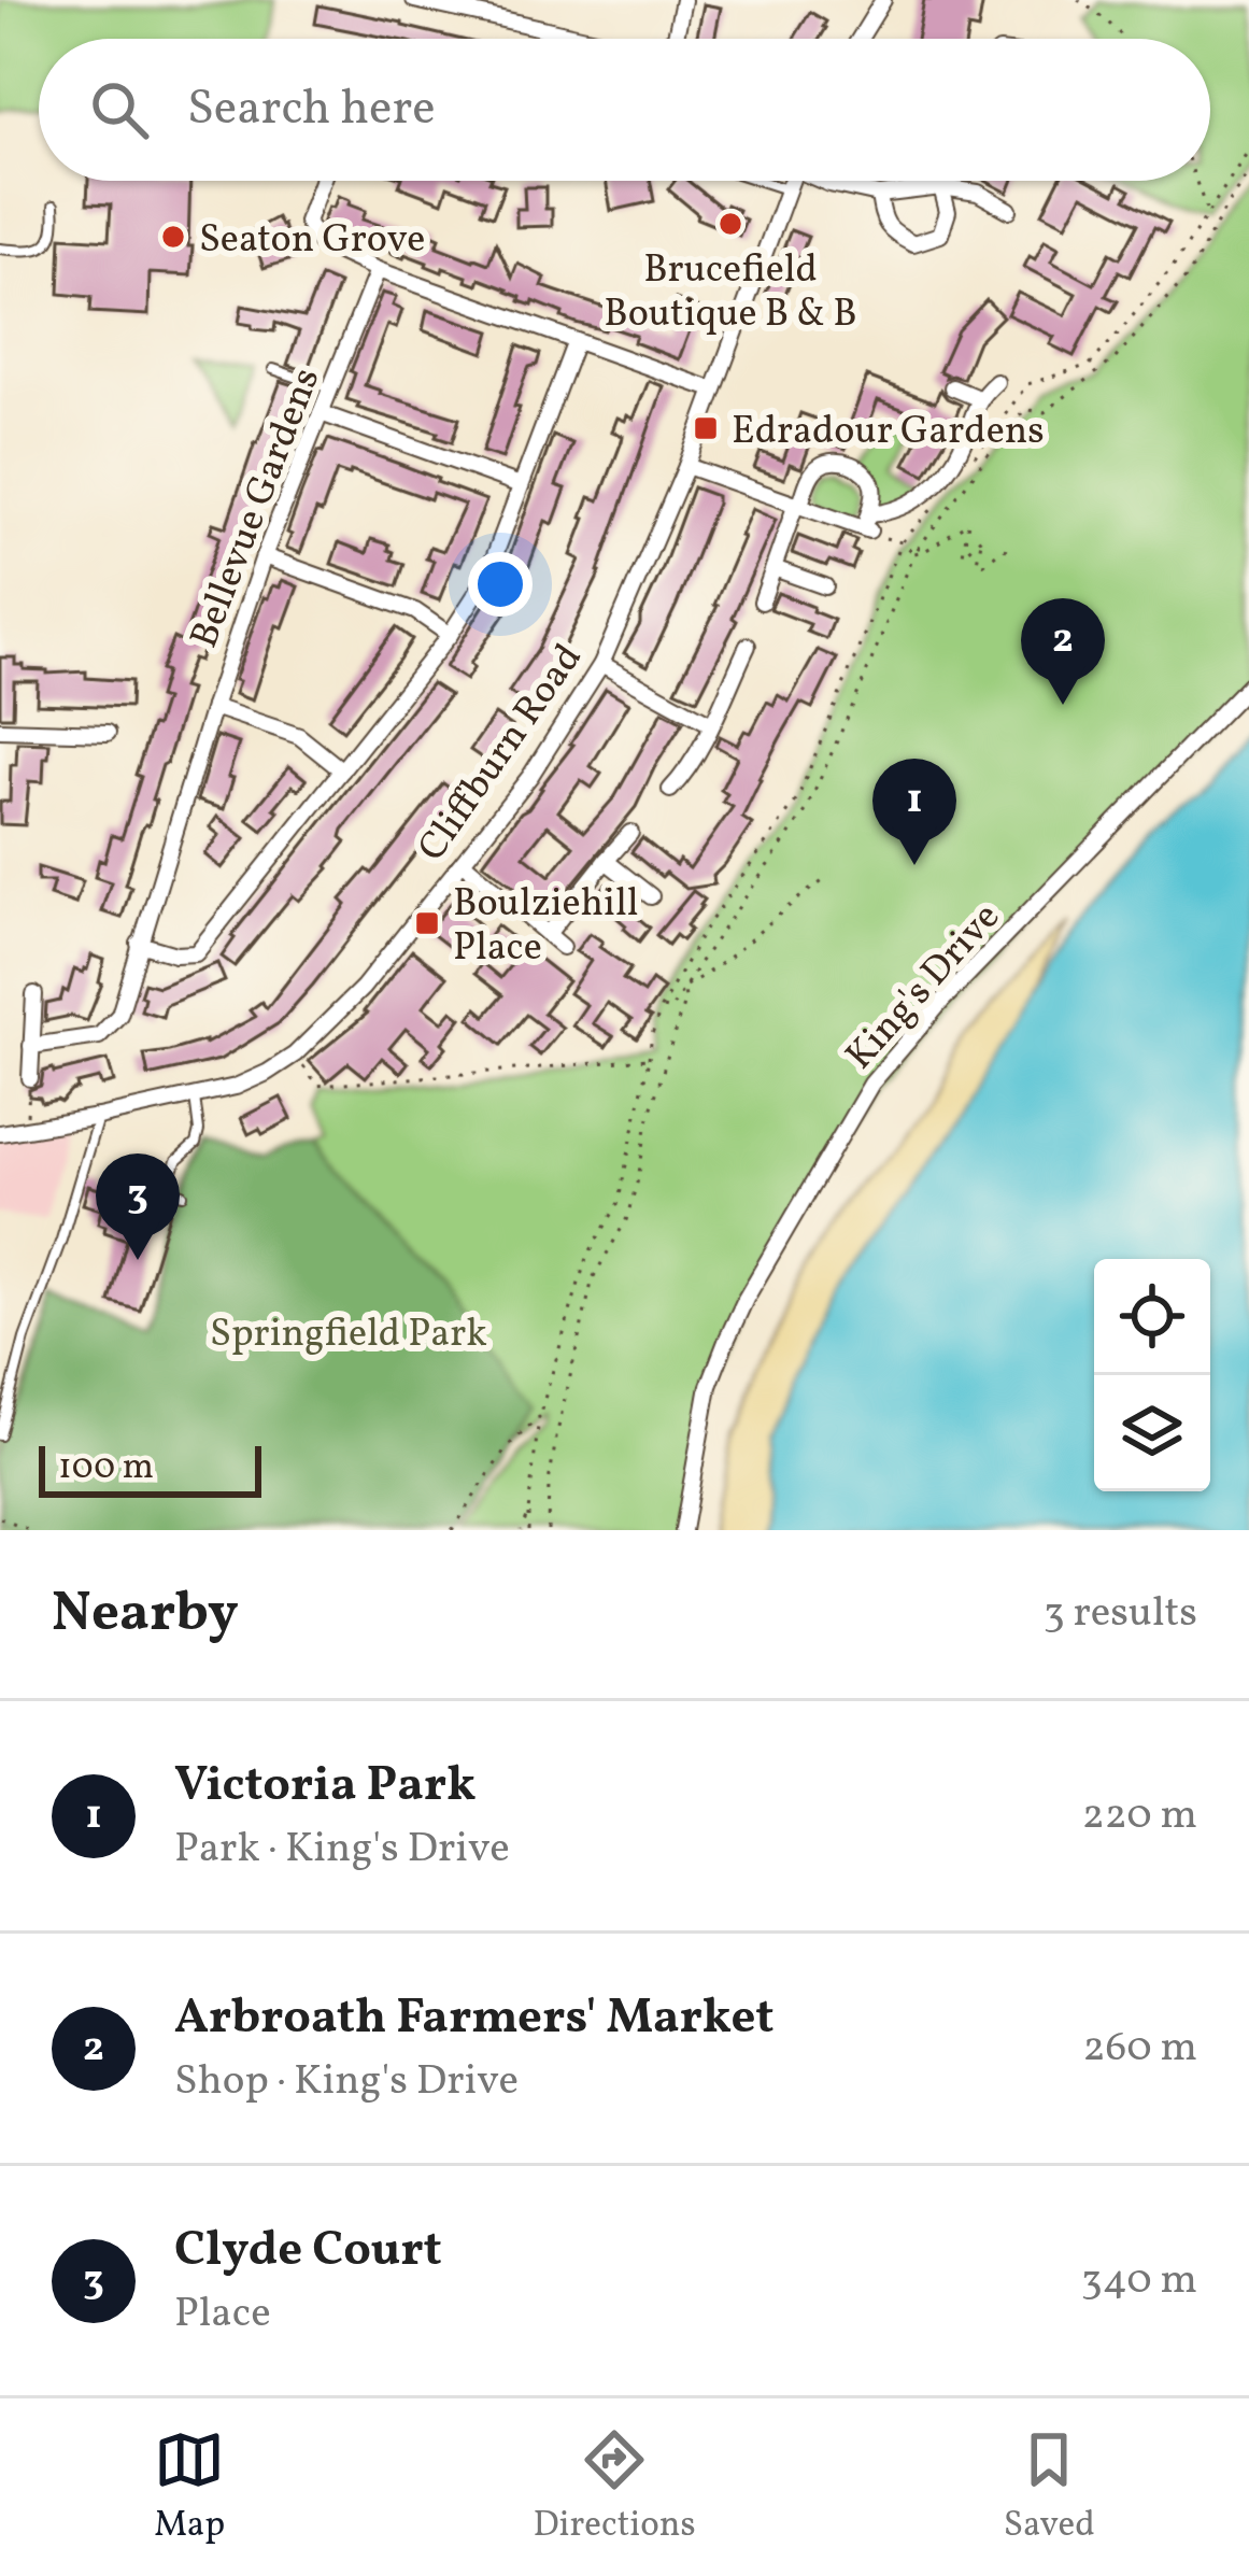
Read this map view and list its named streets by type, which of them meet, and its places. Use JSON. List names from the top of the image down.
{
  "streets": {
    "street": ["Bellevue Gardens", "Cliffburn Road", "King's Drive"]
  },
  "parks": ["Springfield Park"],
  "places": {
    "other": ["Brucefield Boutique B & B", "Seaton Grove"],
    "transit": ["Edradour Gardens", "Boulziehill Place"]
  },
  "scale_bar": "100 m",
  "page": {
    "search": "Search here",
    "pins": ["2", "1", "3"],
    "scale": "100 m",
    "heading": ["Nearby", "3 results"],
    "list": [
      {
        "mark": "1",
        "name": "Victoria Park",
        "note": "Park · King's Drive",
        "value": "220 m"
      },
      {
        "mark": "2",
        "name": "Arbroath Farmers' Market",
        "note": "Shop · King's Drive",
        "value": "260 m"
      },
      {
        "mark": "3",
        "name": "Clyde Court",
        "note": "Place",
        "value": "340 m"
      }
    ],
    "nav": ["Map", "Directions", "Saved"]
  }
}
